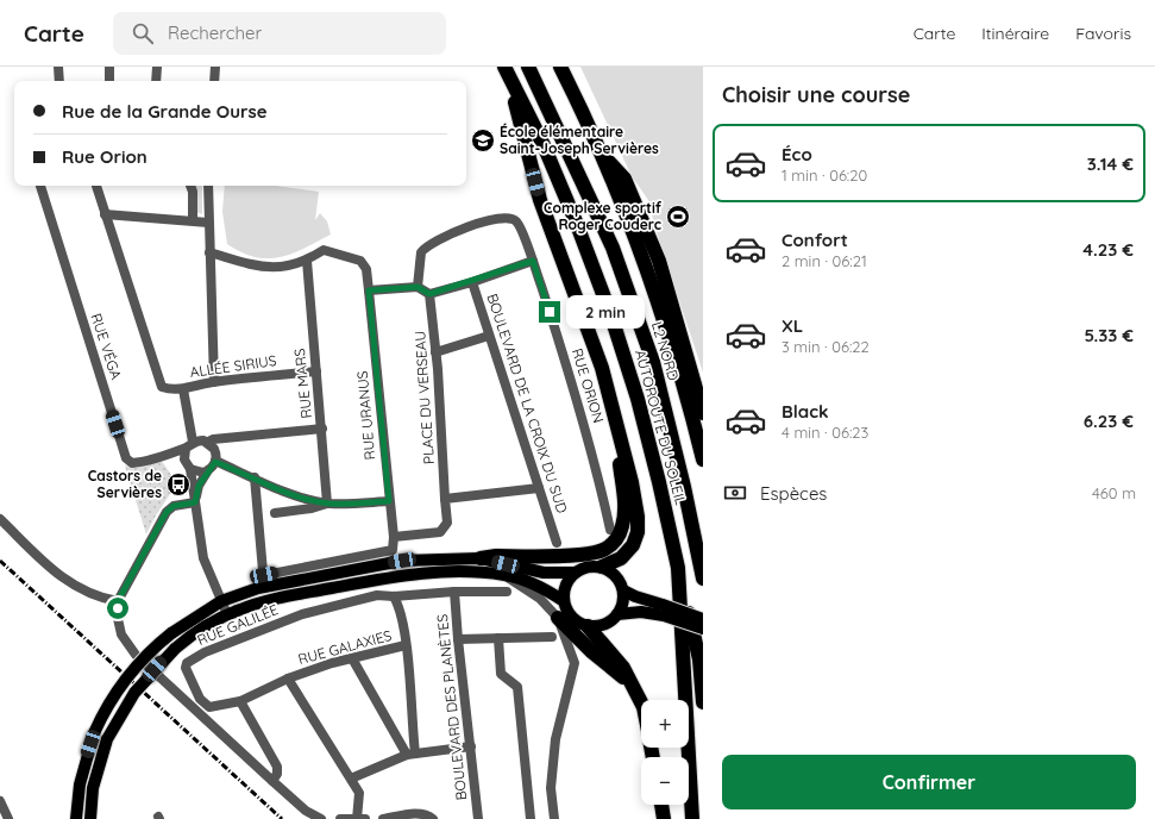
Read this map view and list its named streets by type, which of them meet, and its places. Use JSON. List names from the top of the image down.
{
  "streets": {
    "highway": ["L2 NORD", "AUTOROUTE DU SOLEIL"],
    "street": [
      "RUE VÉGA",
      "ALLÉE SIRIUS",
      "RUE MARS",
      "RUE ORION",
      "PLACE DU VERSEAU",
      "BOULEVARD DE LA CROIX DU SUD",
      "RUE URANUS",
      "RUE GALILÉE",
      "RUE GALAXIES",
      "BOULEVARD DES PLANÈTES"
    ]
  },
  "crossings": [
    ["ALLÉE SIRIUS", "RUE MARS"],
    ["PLACE DU VERSEAU", "BOULEVARD DE LA CROIX DU SUD"],
    ["PLACE DU VERSEAU", "RUE URANUS"],
    ["RUE GALILÉE", "RUE GALAXIES"],
    ["RUE GALILÉE", "BOULEVARD DES PLANÈTES"]
  ],
  "places": {
    "school or university": ["École élémentaire Saint-Joseph Servières"],
    "sports": ["Complexe sportif Roger Couderc"],
    "bus stop": ["Castors de Servières"]
  },
  "page": {
    "header": "Carte",
    "search": "Rechercher",
    "nav": ["Carte", "Itinéraire", "Favoris"],
    "heading": "Choisir une course",
    "banner": ["Rue de la Grande Ourse", "Rue Orion"],
    "list": [
      {
        "name": "Éco",
        "note": "1 min · 06:20",
        "value": "3.14 €"
      },
      {
        "name": "Confort",
        "note": "2 min · 06:21",
        "value": "4.23 €"
      },
      {
        "name": "XL",
        "note": "3 min · 06:22",
        "value": "5.33 €"
      },
      {
        "name": "Black",
        "note": "4 min · 06:23",
        "value": "6.23 €"
      }
    ],
    "bubble": "2 min",
    "pay": ["Espèces", "460 m"],
    "map_buttons": ["+", "−"],
    "buttons": "Confirmer"
  }
}
